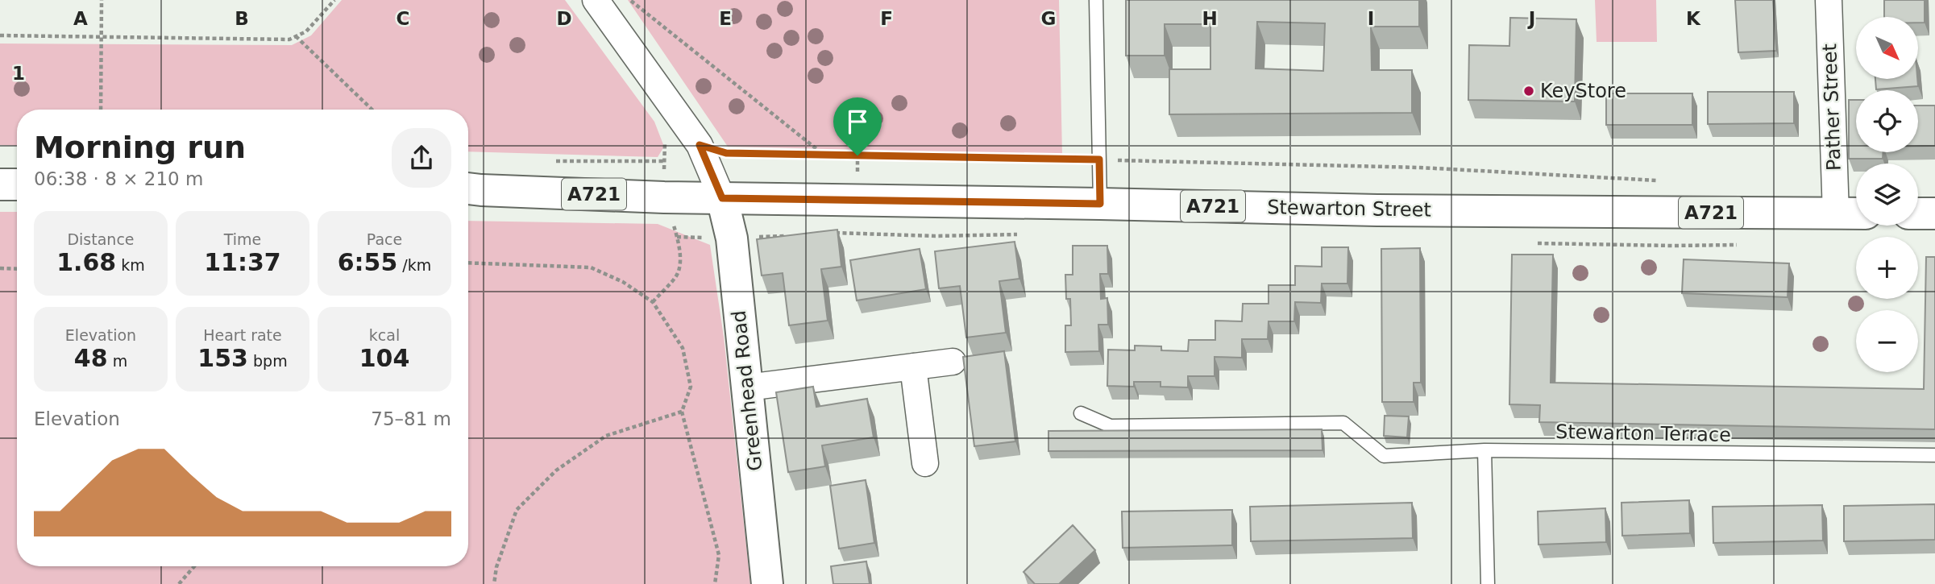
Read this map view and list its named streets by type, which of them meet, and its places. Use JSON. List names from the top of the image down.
{
  "streets": {
    "main road": ["A721", "Stewarton Street", "Greenhead Road"],
    "street": ["Pather Street"],
    "lane": ["Stewarton Terrace"]
  },
  "crossings": [
    ["Pather Street", "Stewarton Street"],
    ["Stewarton Street", "Greenhead Road"]
  ],
  "places": ["KeyStore"],
  "north": "bottom right",
  "page": {
    "map_buttons": ["+", "−"],
    "heading": ["Morning run", "06:38 · 8 × 210 m"],
    "stats": [
      ["Distance", "1.68 km"],
      ["Time", "11:37"],
      ["Pace", "6:55 /km"],
      ["Elevation", "48 m"],
      ["Heart rate", "153 bpm"],
      ["kcal", "104"]
    ],
    "chart": ["Elevation", "75–81 m"]
  },
  "grid": {
    "columns": [
      "A",
      "B",
      "C",
      "D",
      "E",
      "F",
      "G",
      "H",
      "I",
      "J",
      "K"
    ],
    "rows": ["1"]
  }
}
